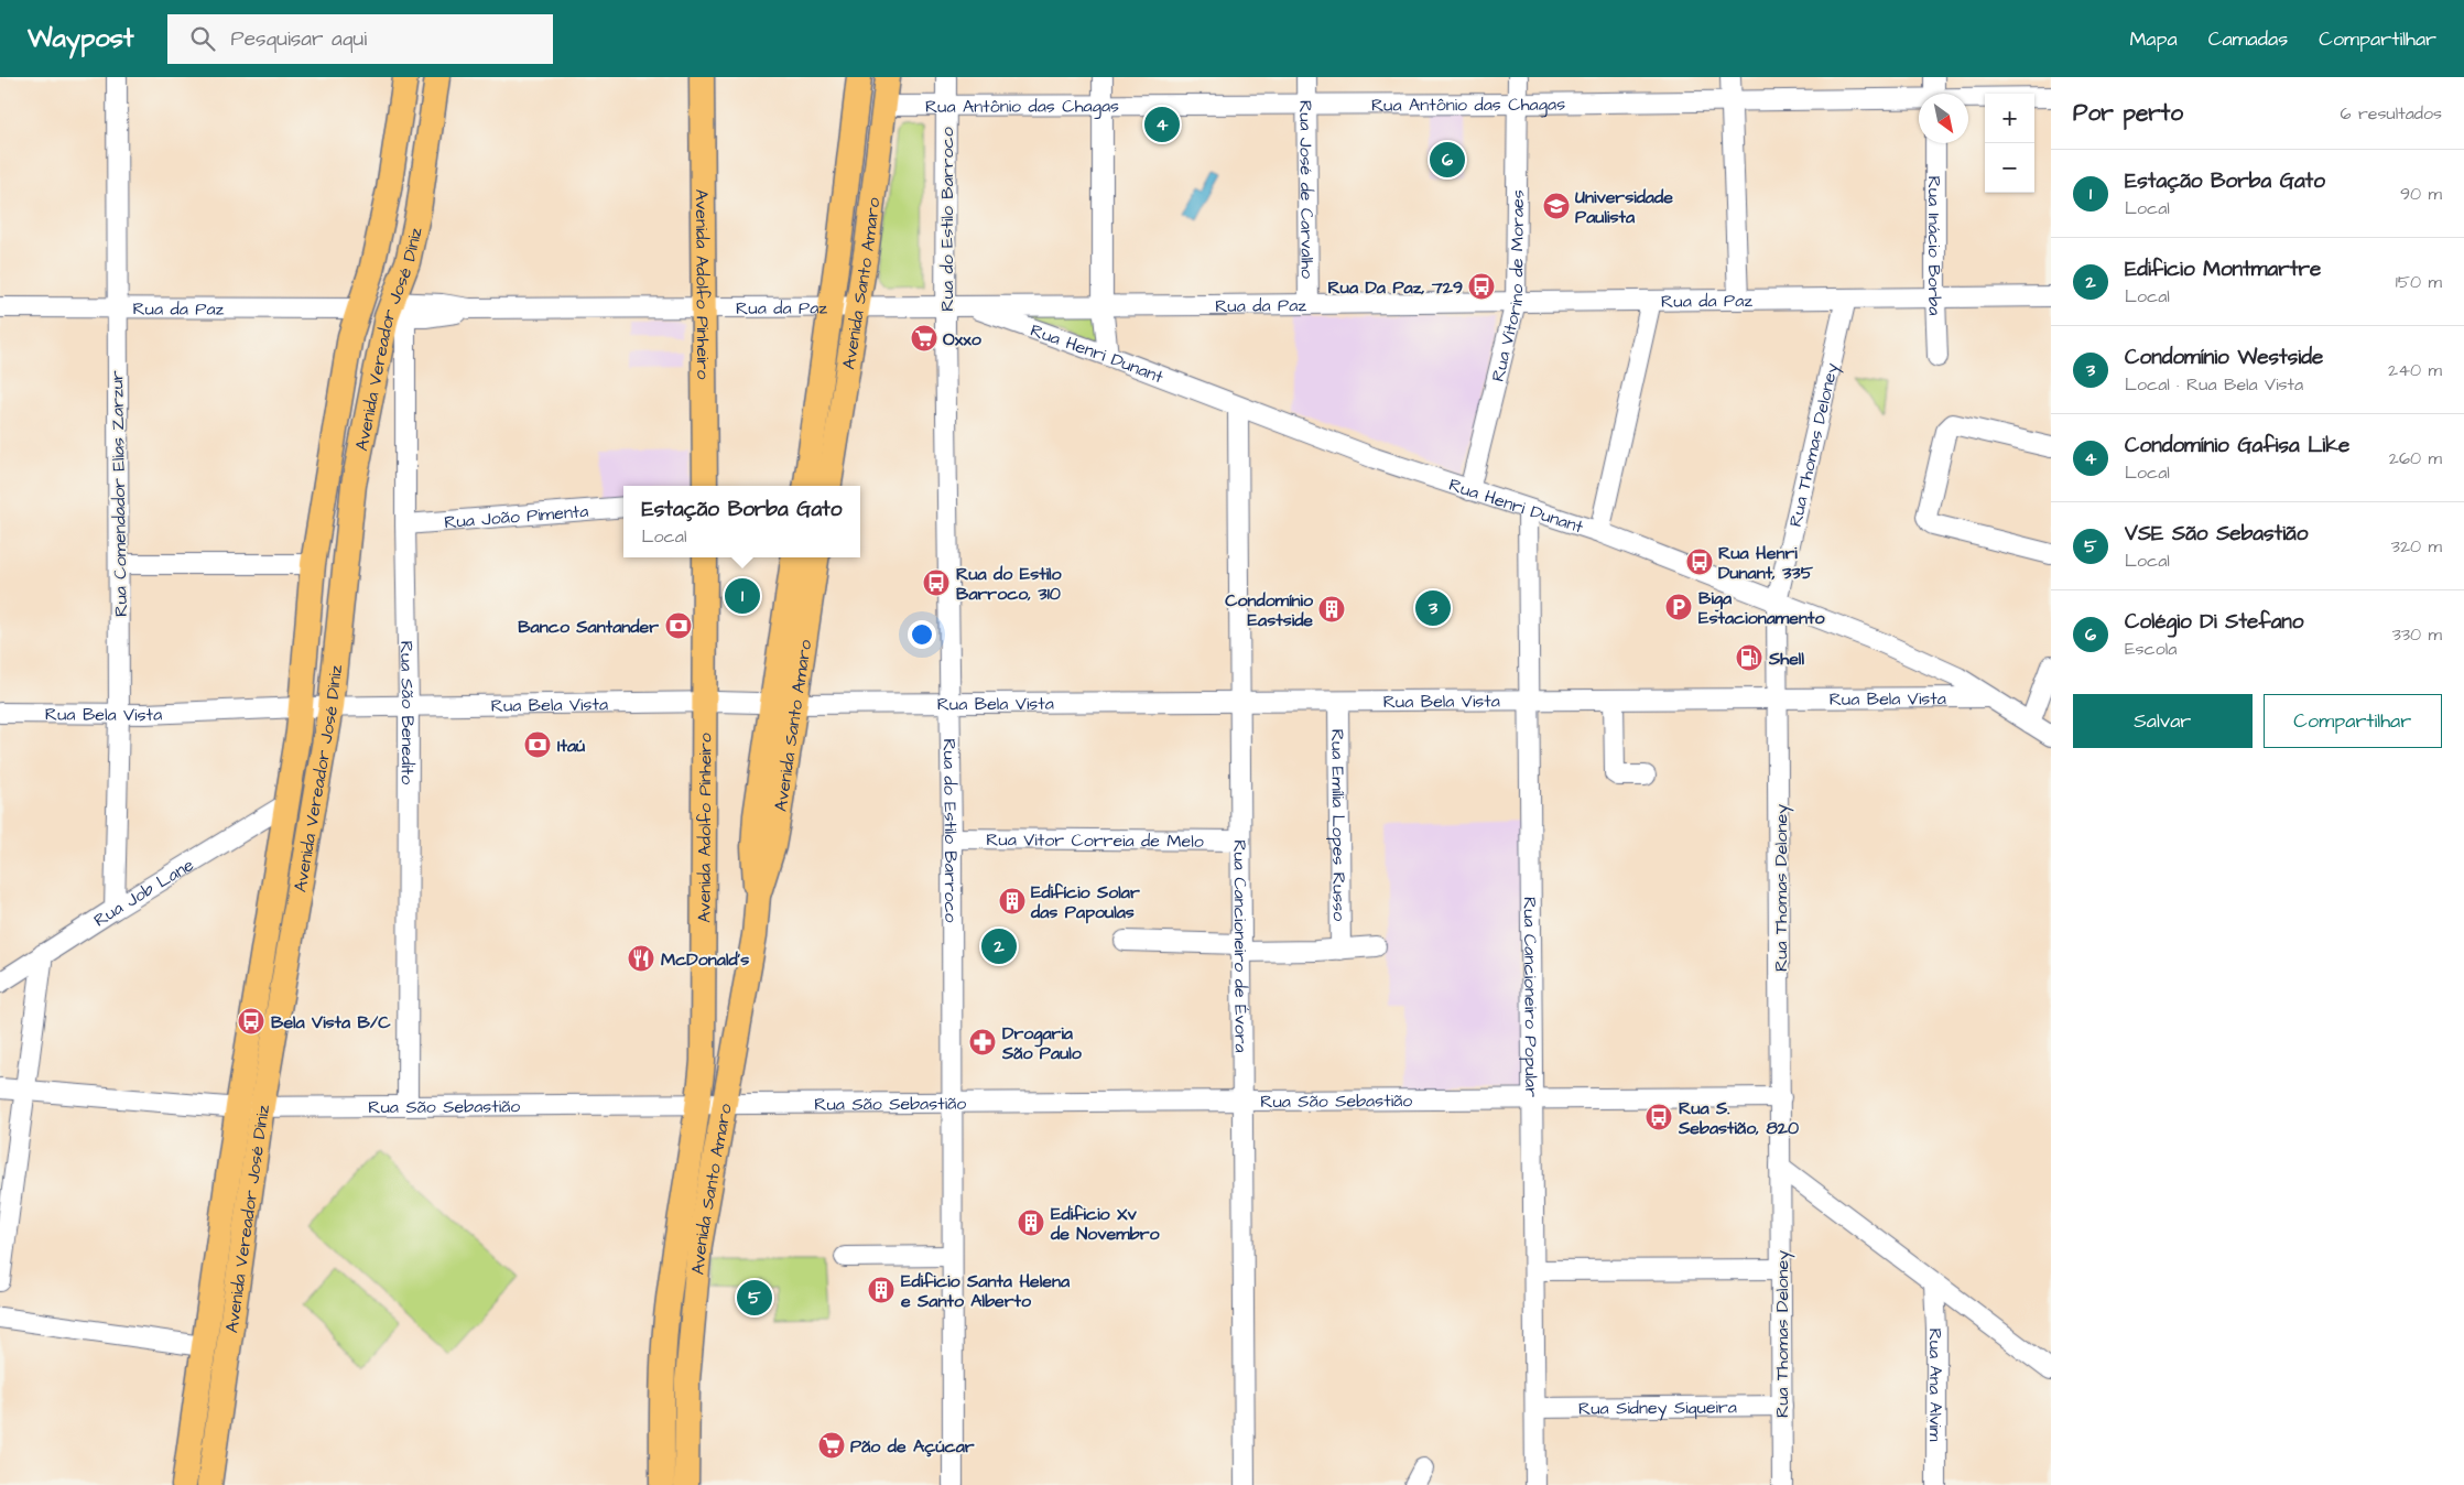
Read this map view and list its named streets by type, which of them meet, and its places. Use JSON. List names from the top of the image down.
{
  "streets": {
    "main road": ["Avenida Adolfo Pinheiro", "Avenida Santo Amaro", "Avenida Vereador José Diniz"],
    "street": [
      "Rua Antônio das Chagas",
      "Rua José de Carvalho",
      "Rua do Estilo Barroco",
      "Rua Inácio Borba",
      "Rua Vitorino de Moraes",
      "Rua da Paz",
      "Rua Henri Dunant",
      "Rua Thomas Deloney",
      "Rua Comendador Elias Zarzur",
      "Rua João Pimenta",
      "Rua Bela Vista",
      "Rua São Benedito",
      "Rua Emília Lopes Russo",
      "Rua Vitor Correia de Melo",
      "Rua Job Lane",
      "Rua Cancioneiro de Évora",
      "Rua Cancioneiro Popular",
      "Rua São Sebastião",
      "Rua Ana Alvim",
      "Rua Sidney Siqueira"
    ]
  },
  "crossings": [
    ["Rua Antônio das Chagas", "Rua José de Carvalho"],
    ["Rua Antônio das Chagas", "Rua do Estilo Barroco"],
    ["Rua Antônio das Chagas", "Avenida Santo Amaro"],
    ["Rua Antônio das Chagas", "Rua Vitorino de Moraes"],
    ["Rua José de Carvalho", "Rua da Paz"],
    ["Rua do Estilo Barroco", "Rua da Paz"],
    ["Rua do Estilo Barroco", "Rua Bela Vista"],
    ["Rua do Estilo Barroco", "Rua Vitor Correia de Melo"],
    ["Rua do Estilo Barroco", "Rua São Sebastião"],
    ["Rua Inácio Borba", "Rua da Paz"],
    ["Avenida Adolfo Pinheiro", "Avenida Santo Amaro"],
    ["Avenida Adolfo Pinheiro", "Rua da Paz"],
    ["Avenida Adolfo Pinheiro", "Rua Bela Vista"],
    ["Avenida Adolfo Pinheiro", "Rua São Sebastião"],
    ["Avenida Santo Amaro", "Rua da Paz"],
    ["Avenida Santo Amaro", "Rua Bela Vista"],
    ["Avenida Santo Amaro", "Rua São Sebastião"],
    ["Rua Vitorino de Moraes", "Rua da Paz"],
    ["Rua Vitorino de Moraes", "Rua Henri Dunant"],
    ["Rua da Paz", "Avenida Vereador José Diniz"],
    ["Rua da Paz", "Rua Henri Dunant"],
    ["Rua da Paz", "Rua Thomas Deloney"],
    ["Rua da Paz", "Rua Comendador Elias Zarzur"],
    ["Rua da Paz", "Rua São Benedito"],
    ["Avenida Vereador José Diniz", "Rua Bela Vista"],
    ["Avenida Vereador José Diniz", "Rua São Benedito"],
    ["Avenida Vereador José Diniz", "Rua Job Lane"],
    ["Avenida Vereador José Diniz", "Rua São Sebastião"],
    ["Rua Henri Dunant", "Rua Thomas Deloney"],
    ["Rua Henri Dunant", "Rua Bela Vista"],
    ["Rua Henri Dunant", "Rua Cancioneiro de Évora"],
    ["Rua Henri Dunant", "Rua Cancioneiro Popular"],
    ["Rua Thomas Deloney", "Rua Bela Vista"],
    ["Rua Thomas Deloney", "Rua São Sebastião"],
    ["Rua Thomas Deloney", "Rua Sidney Siqueira"],
    ["Rua Comendador Elias Zarzur", "Rua Bela Vista"],
    ["Rua Comendador Elias Zarzur", "Rua Job Lane"],
    ["Rua João Pimenta", "Rua São Benedito"],
    ["Rua Bela Vista", "Rua São Benedito"],
    ["Rua Bela Vista", "Rua Emília Lopes Russo"],
    ["Rua Bela Vista", "Rua Cancioneiro de Évora"],
    ["Rua Bela Vista", "Rua Cancioneiro Popular"],
    ["Rua São Benedito", "Rua São Sebastião"],
    ["Rua Vitor Correia de Melo", "Rua Cancioneiro de Évora"],
    ["Rua Cancioneiro de Évora", "Rua São Sebastião"],
    ["Rua Cancioneiro Popular", "Rua São Sebastião"],
    ["Rua Cancioneiro Popular", "Rua Sidney Siqueira"]
  ],
  "places": {
    "school or university": ["Universidade Paulista"],
    "bus stop": [
      "Rua Da Paz, 729",
      "Rua Henri Dunant, 335",
      "Rua do Estilo Barroco, 310",
      "Bela Vista B/C",
      "Rua S. Sebastião, 820"
    ],
    "supermarket": ["Oxxo", "Pão de Açúcar"],
    "parking": ["Biga Estacionamento"],
    "building": [
      "Condomínio Eastside",
      "Edifício Solar das Papoulas",
      "Edificio Xv de Novembro",
      "Edificio Santa Helena e Santo Alberto"
    ],
    "bank": ["Banco Santander", "Itaú"],
    "fuel station": ["Shell"],
    "restaurant": ["McDonald's"],
    "pharmacy": ["Drogaria São Paulo"]
  },
  "north": "bottom right",
  "page": {
    "header": "Waypost",
    "search": "Pesquisar aqui",
    "nav": ["Mapa", "Camadas", "Compartilhar"],
    "heading": ["Por perto", "6 resultados"],
    "map_buttons": ["+", "−"],
    "pins": [
      "4",
      "6",
      "1",
      "3",
      "2",
      "5"
    ],
    "list": [
      {
        "mark": "1",
        "name": "Estação Borba Gato",
        "note": "Local",
        "value": "90 m"
      },
      {
        "mark": "2",
        "name": "Edificio Montmartre",
        "note": "Local",
        "value": "150 m"
      },
      {
        "mark": "3",
        "name": "Condomínio Westside",
        "note": "Local · Rua Bela Vista",
        "value": "240 m"
      },
      {
        "mark": "4",
        "name": "Condomínio Gafisa Like",
        "note": "Local",
        "value": "260 m"
      },
      {
        "mark": "5",
        "name": "VSE São Sebastião",
        "note": "Local",
        "value": "320 m"
      },
      {
        "mark": "6",
        "name": "Colégio Di Stefano",
        "note": "Escola",
        "value": "330 m"
      }
    ],
    "popup": ["Estação Borba Gato", "Local"],
    "buttons": ["Salvar", "Compartilhar"]
  }
}
